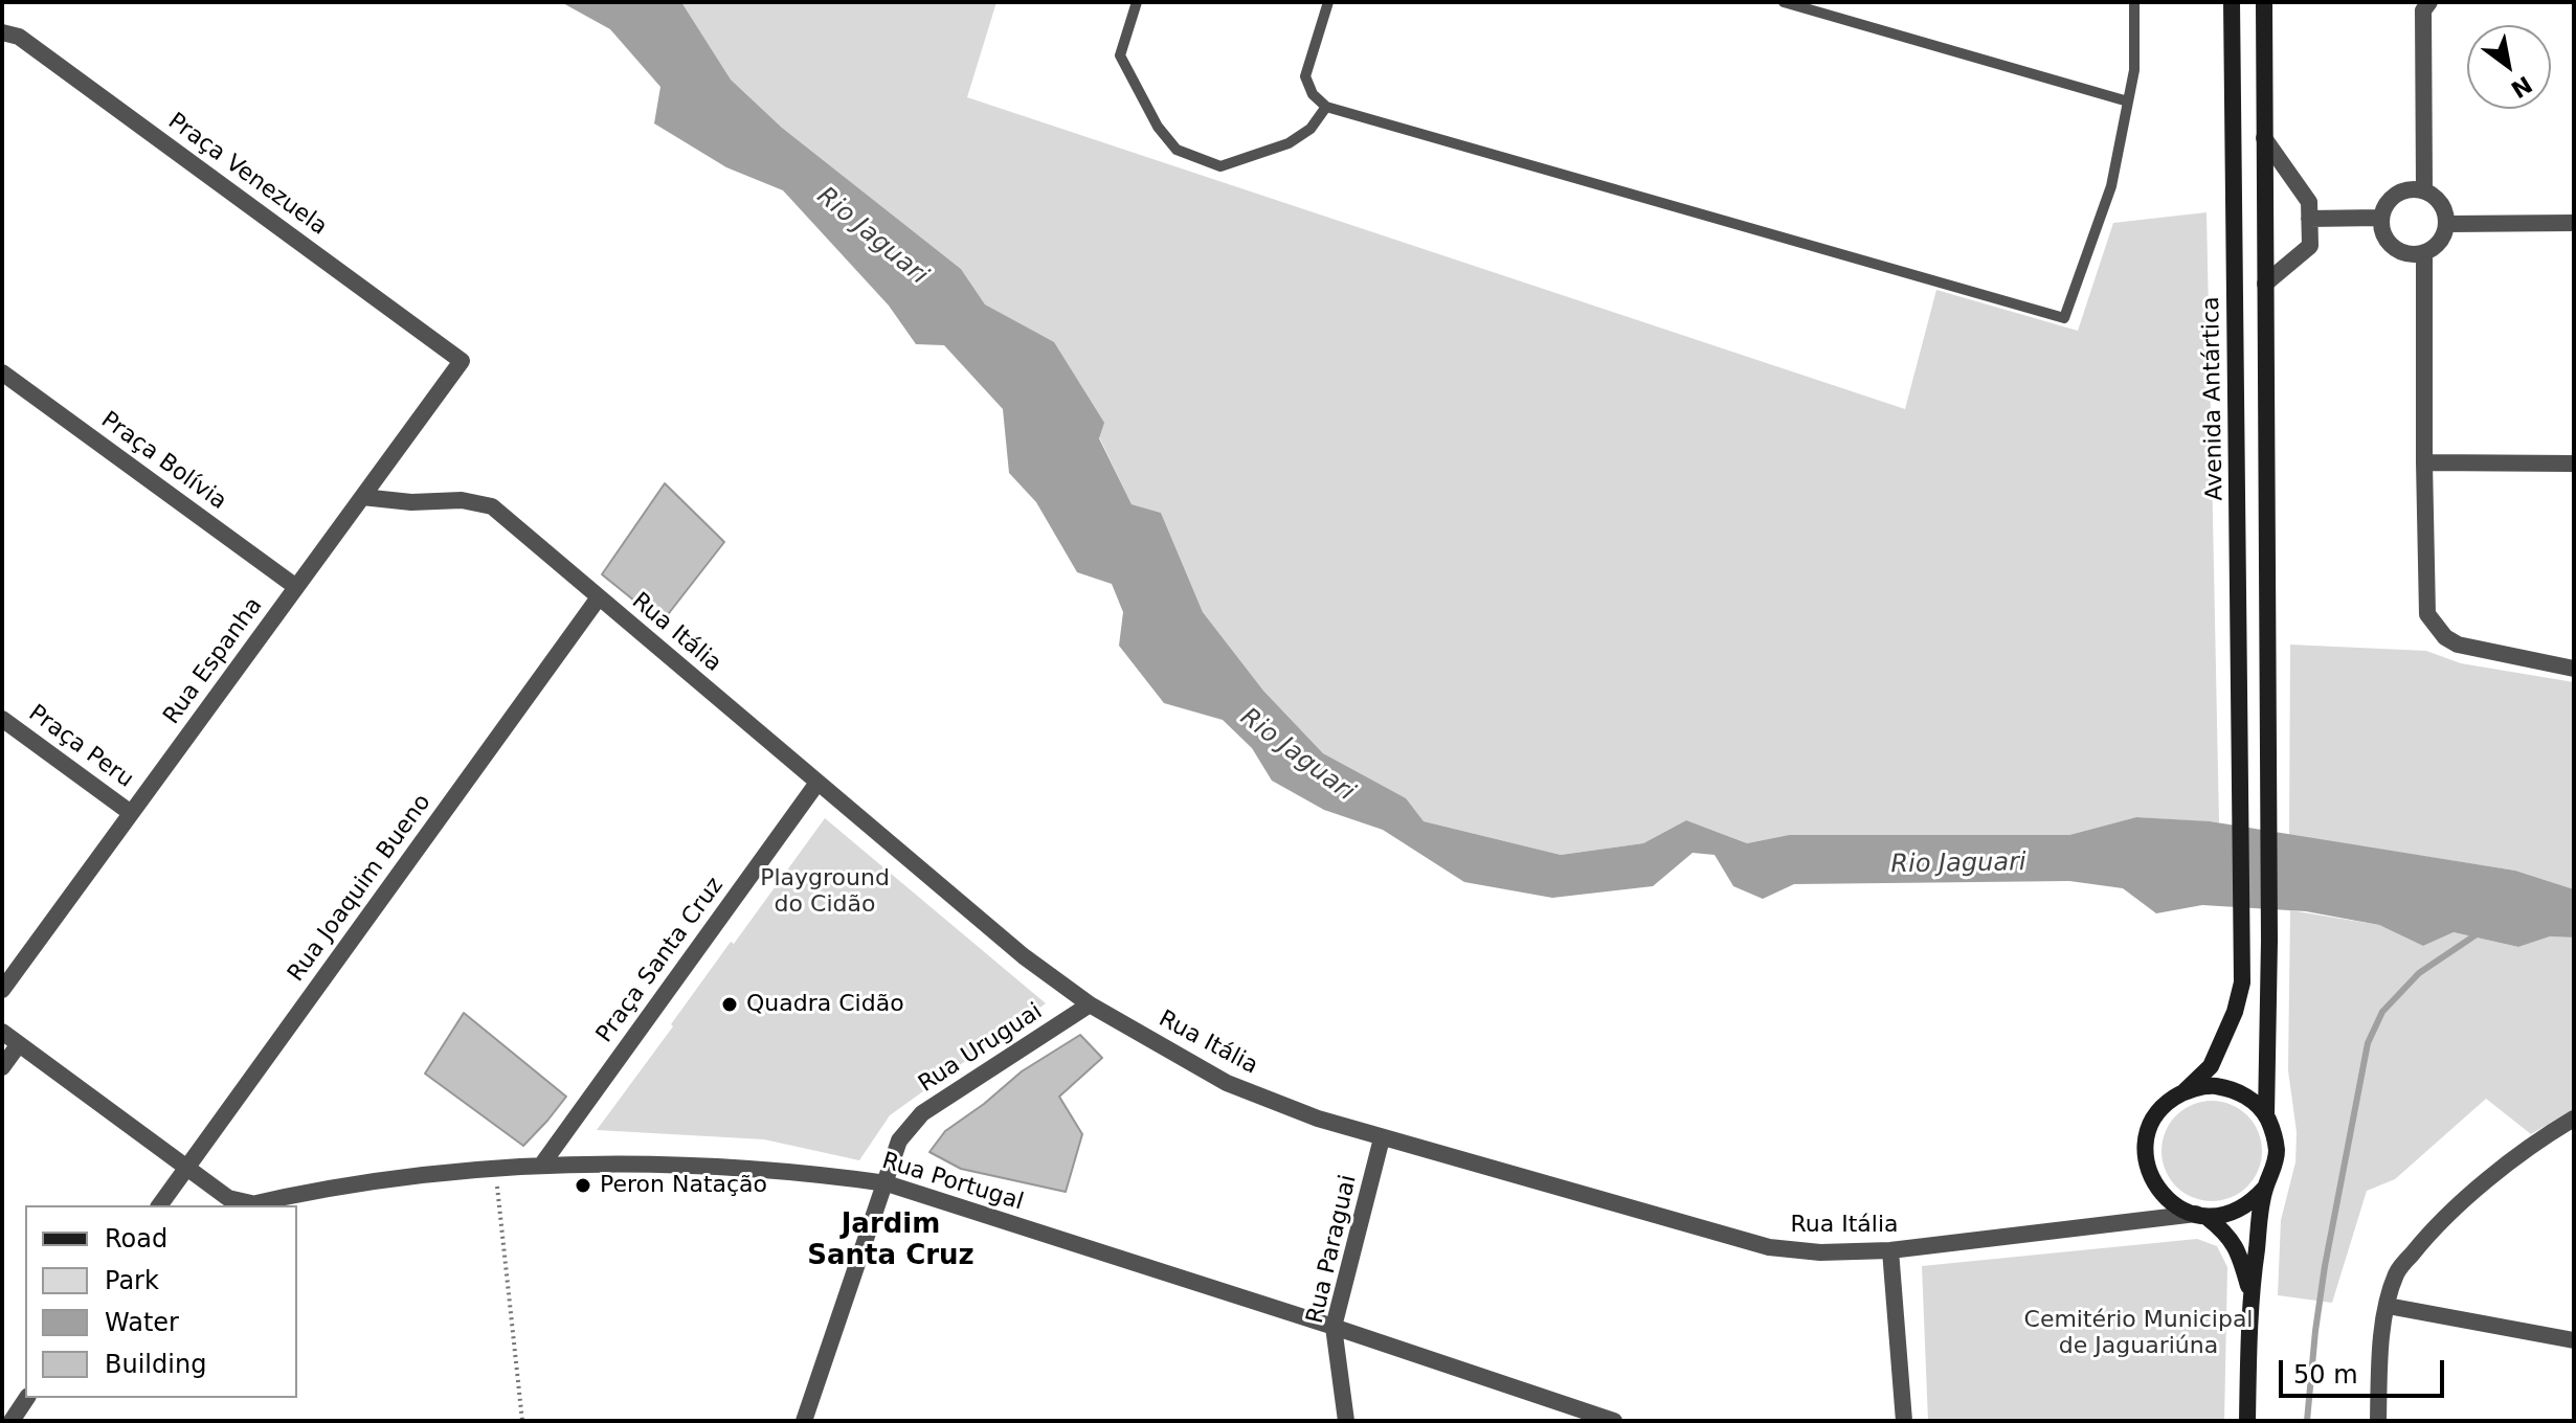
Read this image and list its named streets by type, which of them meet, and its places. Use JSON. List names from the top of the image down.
{
  "streets": {
    "street": [
      "Praça Venezuela",
      "Avenida Antártica",
      "Praça Bolívia",
      "Rua Itália",
      "Rua Espanha",
      "Praça Peru",
      "Rua Joaquim Bueno",
      "Praça Santa Cruz",
      "Rua Uruguai",
      "Rua Portugal",
      "Rua Paraguai"
    ]
  },
  "crossings": [
    ["Praça Venezuela", "Rua Espanha"],
    ["Avenida Antártica", "Rua Itália"],
    ["Praça Bolívia", "Rua Espanha"],
    ["Rua Itália", "Rua Espanha"],
    ["Rua Itália", "Rua Joaquim Bueno"],
    ["Rua Itália", "Praça Santa Cruz"],
    ["Rua Itália", "Rua Uruguai"],
    ["Rua Itália", "Rua Paraguai"],
    ["Rua Espanha", "Praça Peru"],
    ["Praça Santa Cruz", "Rua Portugal"],
    ["Rua Uruguai", "Rua Portugal"],
    ["Rua Portugal", "Rua Paraguai"]
  ],
  "districts": ["Jardim Santa Cruz"],
  "water": ["Rio Jaguari"],
  "parks": ["Playground do Cidão", "Cemitério Municipal de Jaguariúna"],
  "places": ["Quadra Cidão", "Peron Natação"],
  "legend": [
    "Road",
    "Park",
    "Water",
    "Building"
  ],
  "scale_bar": "50 m",
  "north": "bottom right"
}
